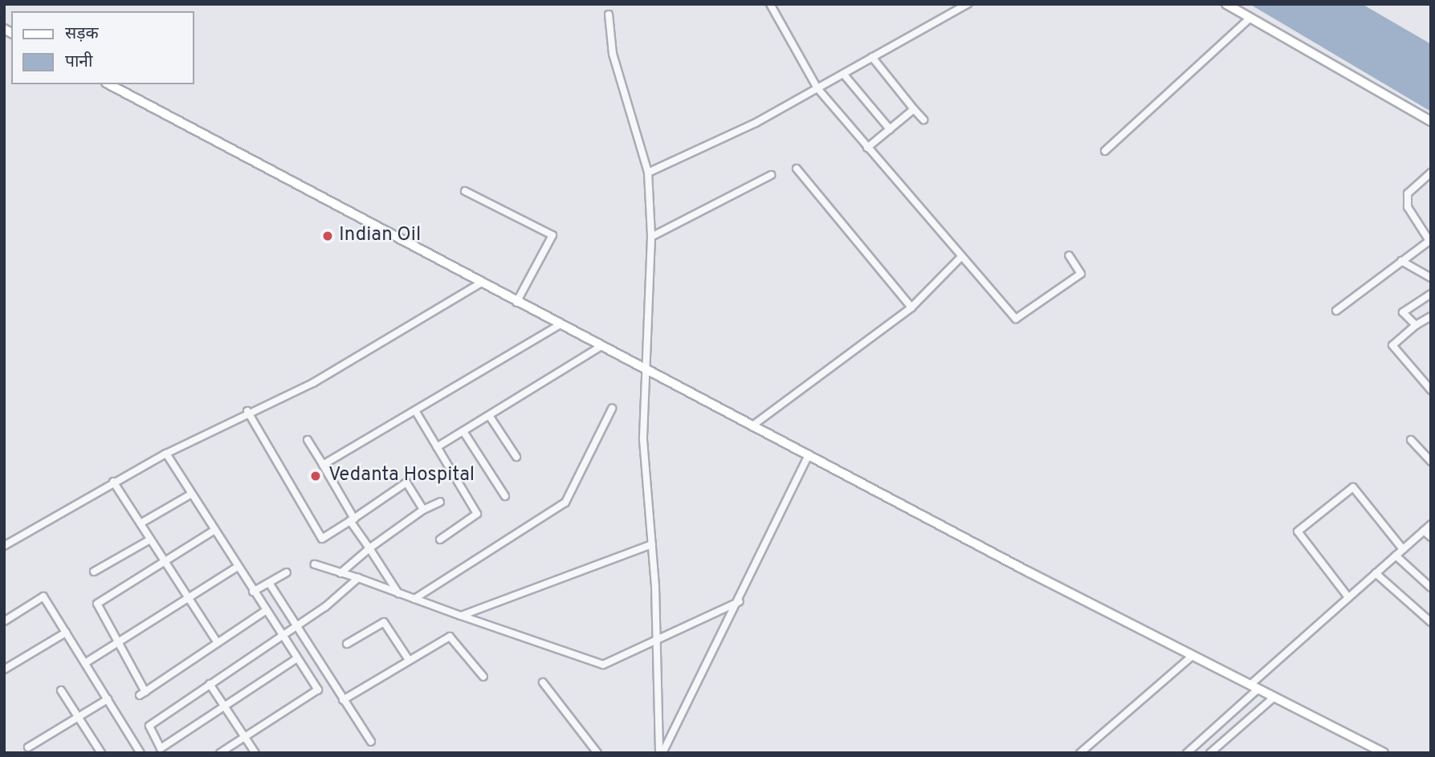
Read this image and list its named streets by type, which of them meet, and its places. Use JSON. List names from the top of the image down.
{
  "places": ["Indian Oil", "Vedanta Hospital"],
  "legend": ["सड़क", "पानी"]
}
